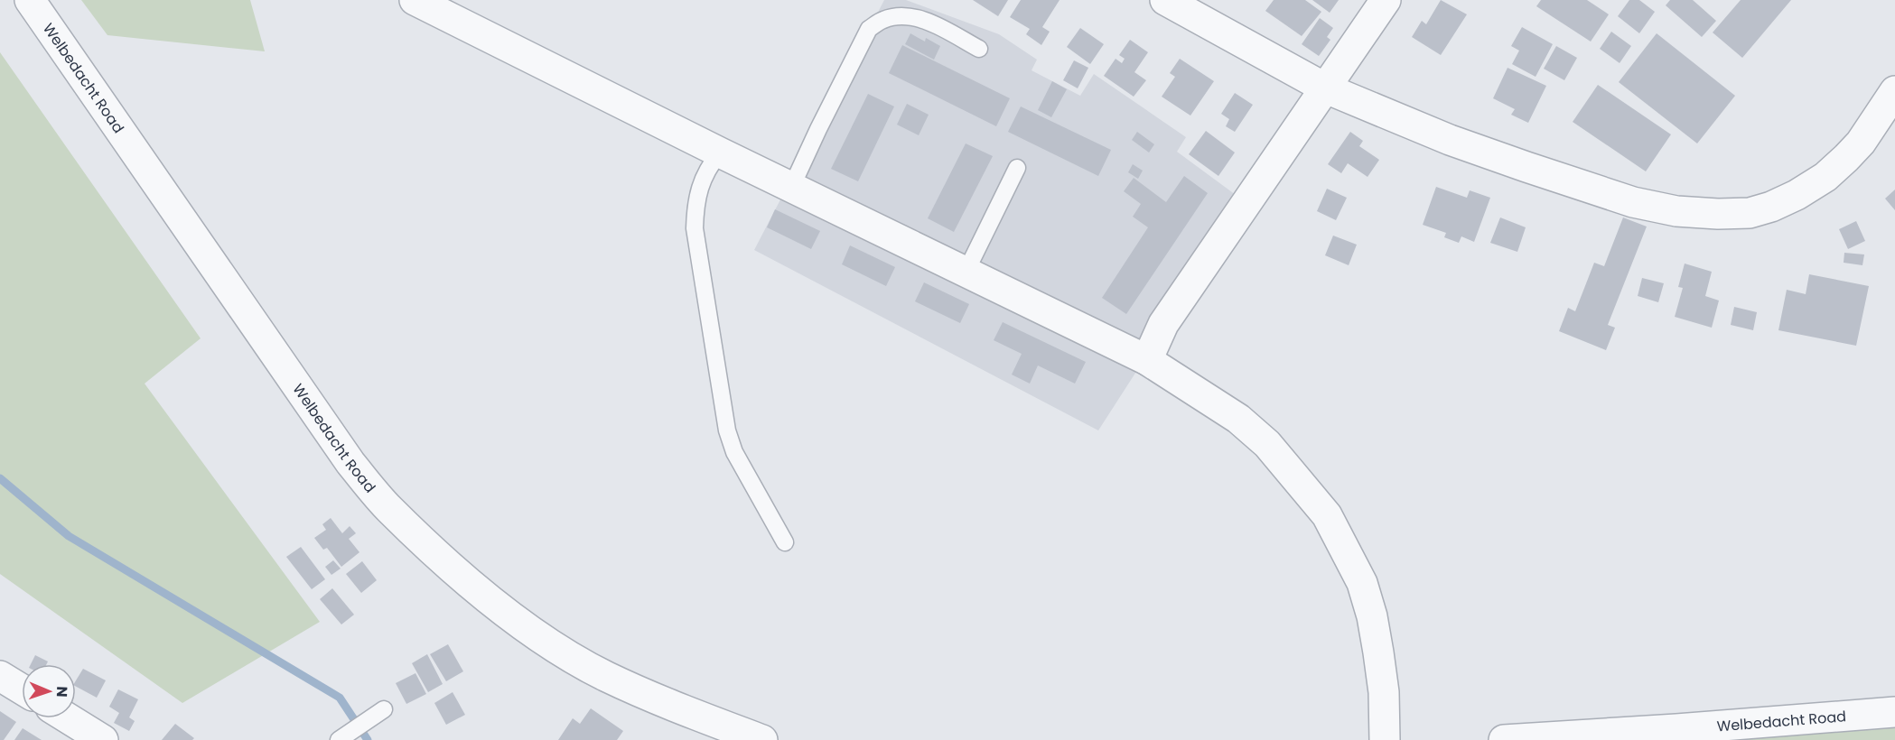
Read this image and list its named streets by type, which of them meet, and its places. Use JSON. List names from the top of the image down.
{
  "streets": {
    "street": ["Welbedacht Road"]
  },
  "north": "right"
}
